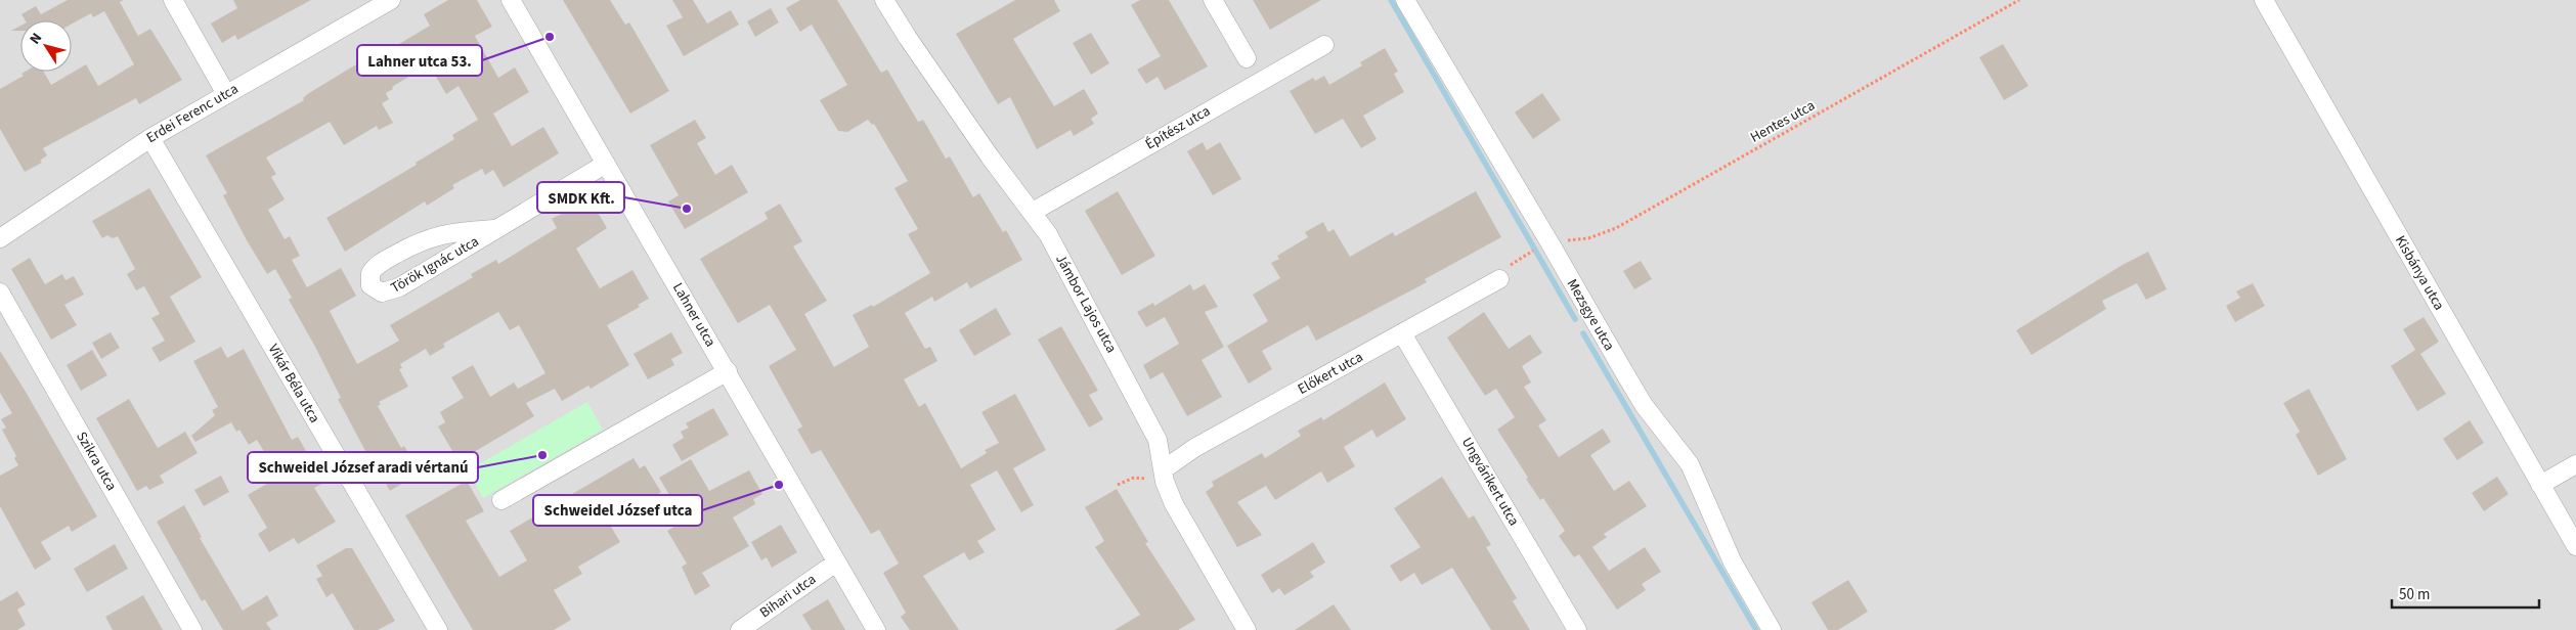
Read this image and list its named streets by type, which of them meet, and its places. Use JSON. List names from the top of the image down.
{
  "streets": {
    "street": [
      "Erdei Ferenc utca",
      "Építész utca",
      "Török Ignác utca",
      "Kisbánya utca",
      "Jámbor Lajos utca",
      "Lahner utca",
      "Mezsgye utca",
      "Előkert utca",
      "Vikár Béla utca",
      "Szikra utca",
      "Ungvárikert utca",
      "Bihari utca"
    ],
    "path": ["Hentes utca"]
  },
  "crossings": [
    ["Erdei Ferenc utca", "Vikár Béla utca"],
    ["Hentes utca", "Mezsgye utca"],
    ["Építész utca", "Jámbor Lajos utca"],
    ["Török Ignác utca", "Lahner utca"],
    ["Jámbor Lajos utca", "Előkert utca"],
    ["Lahner utca", "Bihari utca"],
    ["Előkert utca", "Ungvárikert utca"]
  ],
  "places": [
    "Lahner utca 53.",
    "SMDK Kft.",
    "Schweidel József aradi vértanú",
    "Schweidel József utca"
  ],
  "scale_bar": "50 m",
  "north": "top left"
}
